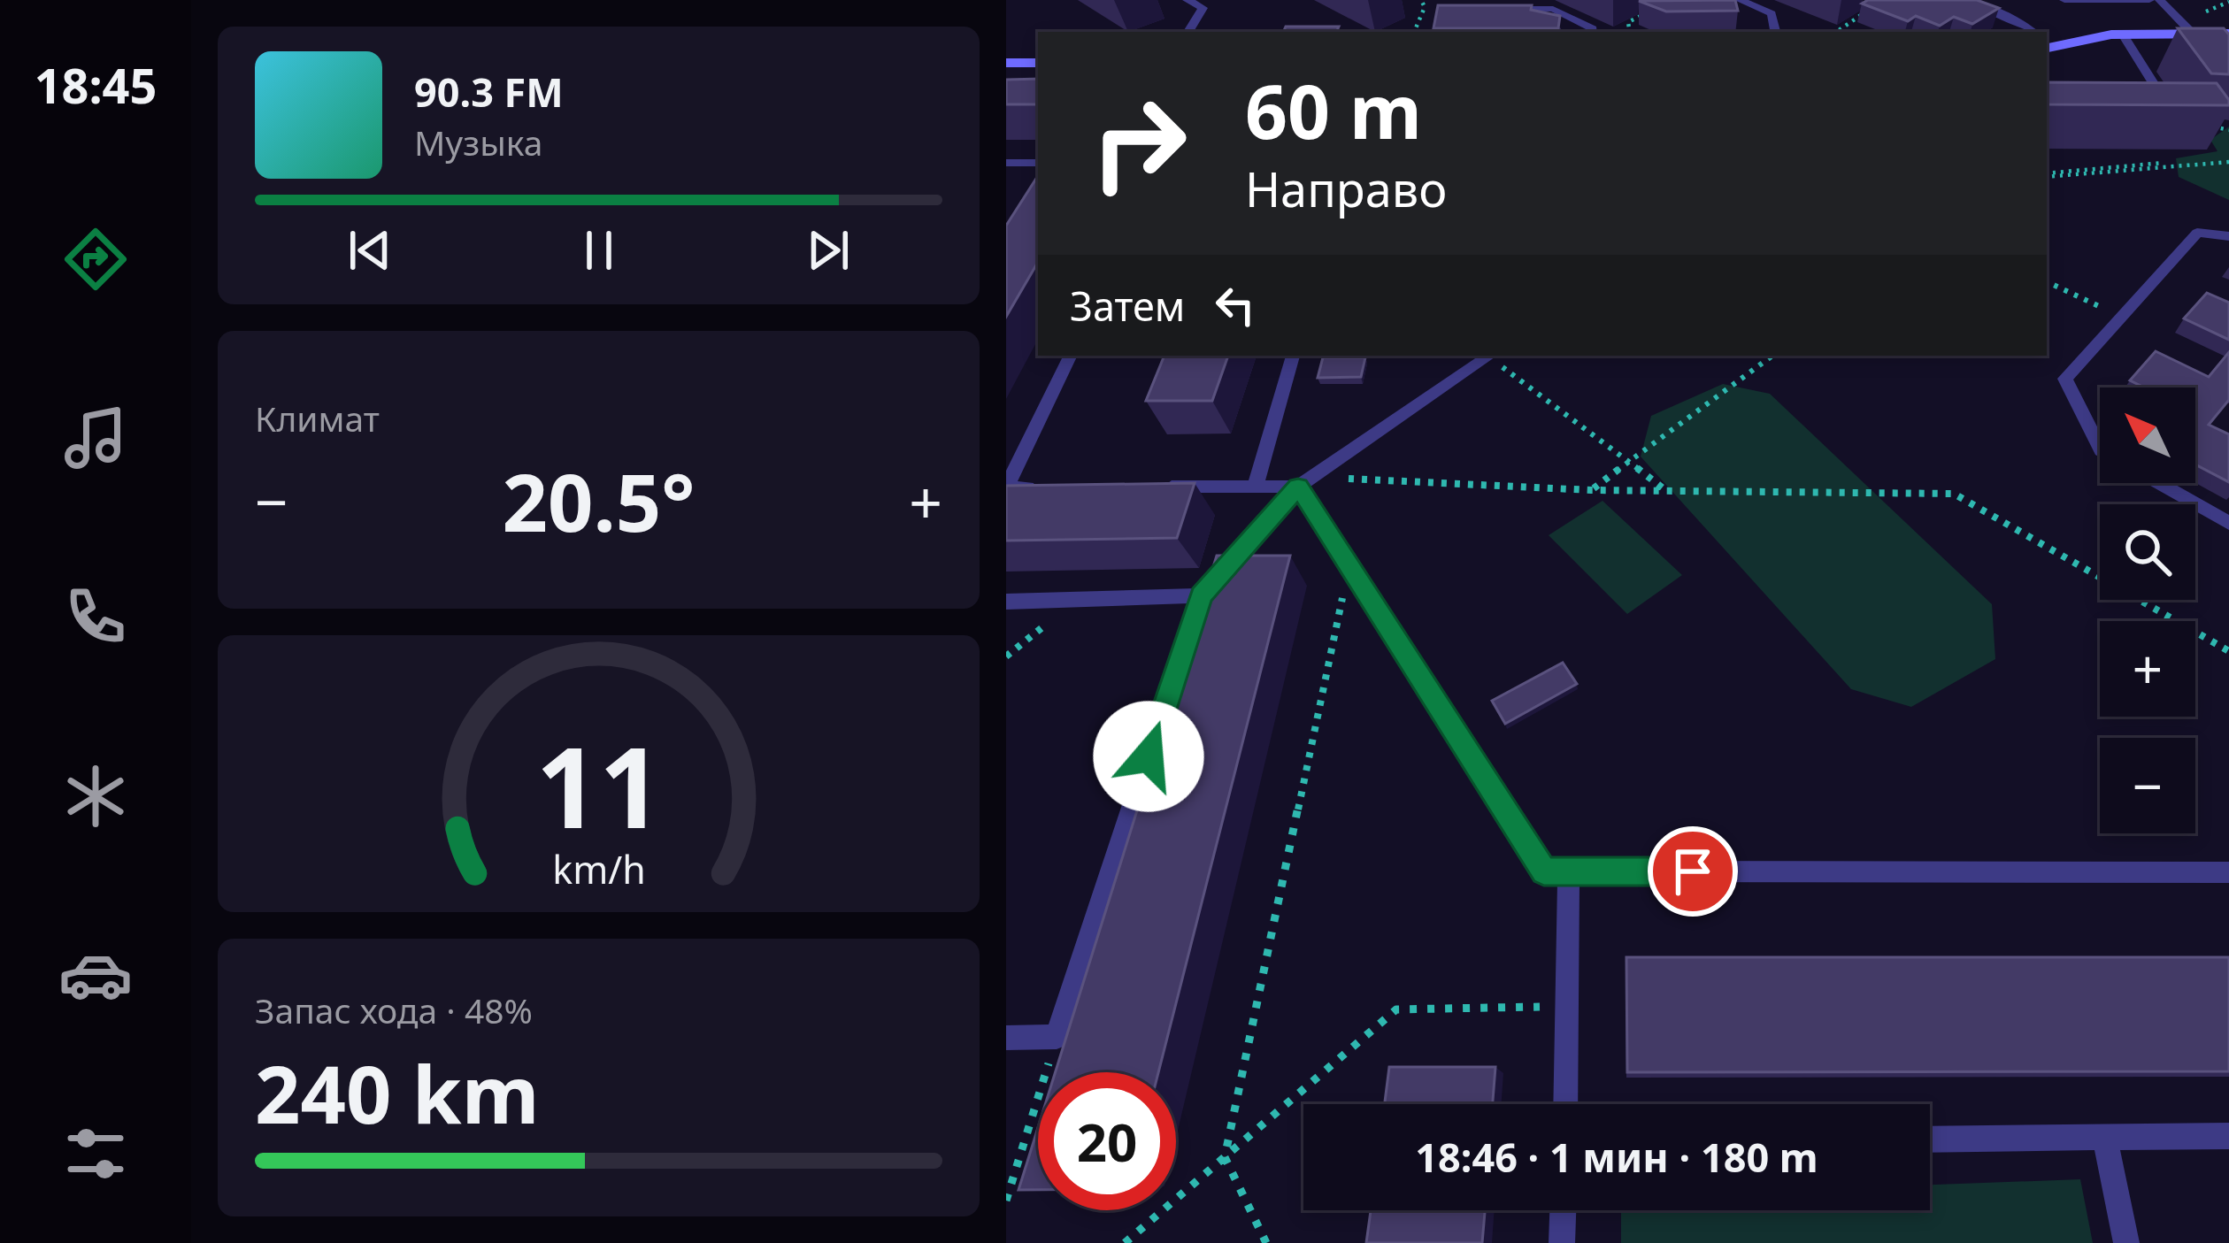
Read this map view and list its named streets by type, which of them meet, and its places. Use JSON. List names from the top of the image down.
{
  "north": "top left",
  "page": {
    "tabs": "18:45",
    "turn": ["60 m", "Направо"],
    "song": ["90.3 FM", "Музыка"],
    "then": "Затем",
    "tile": [
      "Климат",
      ["Запас хода · 48%", "240 km"]
    ],
    "map_buttons": ["+", "−"],
    "heat": ["−", "20.5°", "+"],
    "limit": "20",
    "trip": "18:46 · 1 мин · 180 m",
    "gauge": ["11", "km/h"]
  }
}
